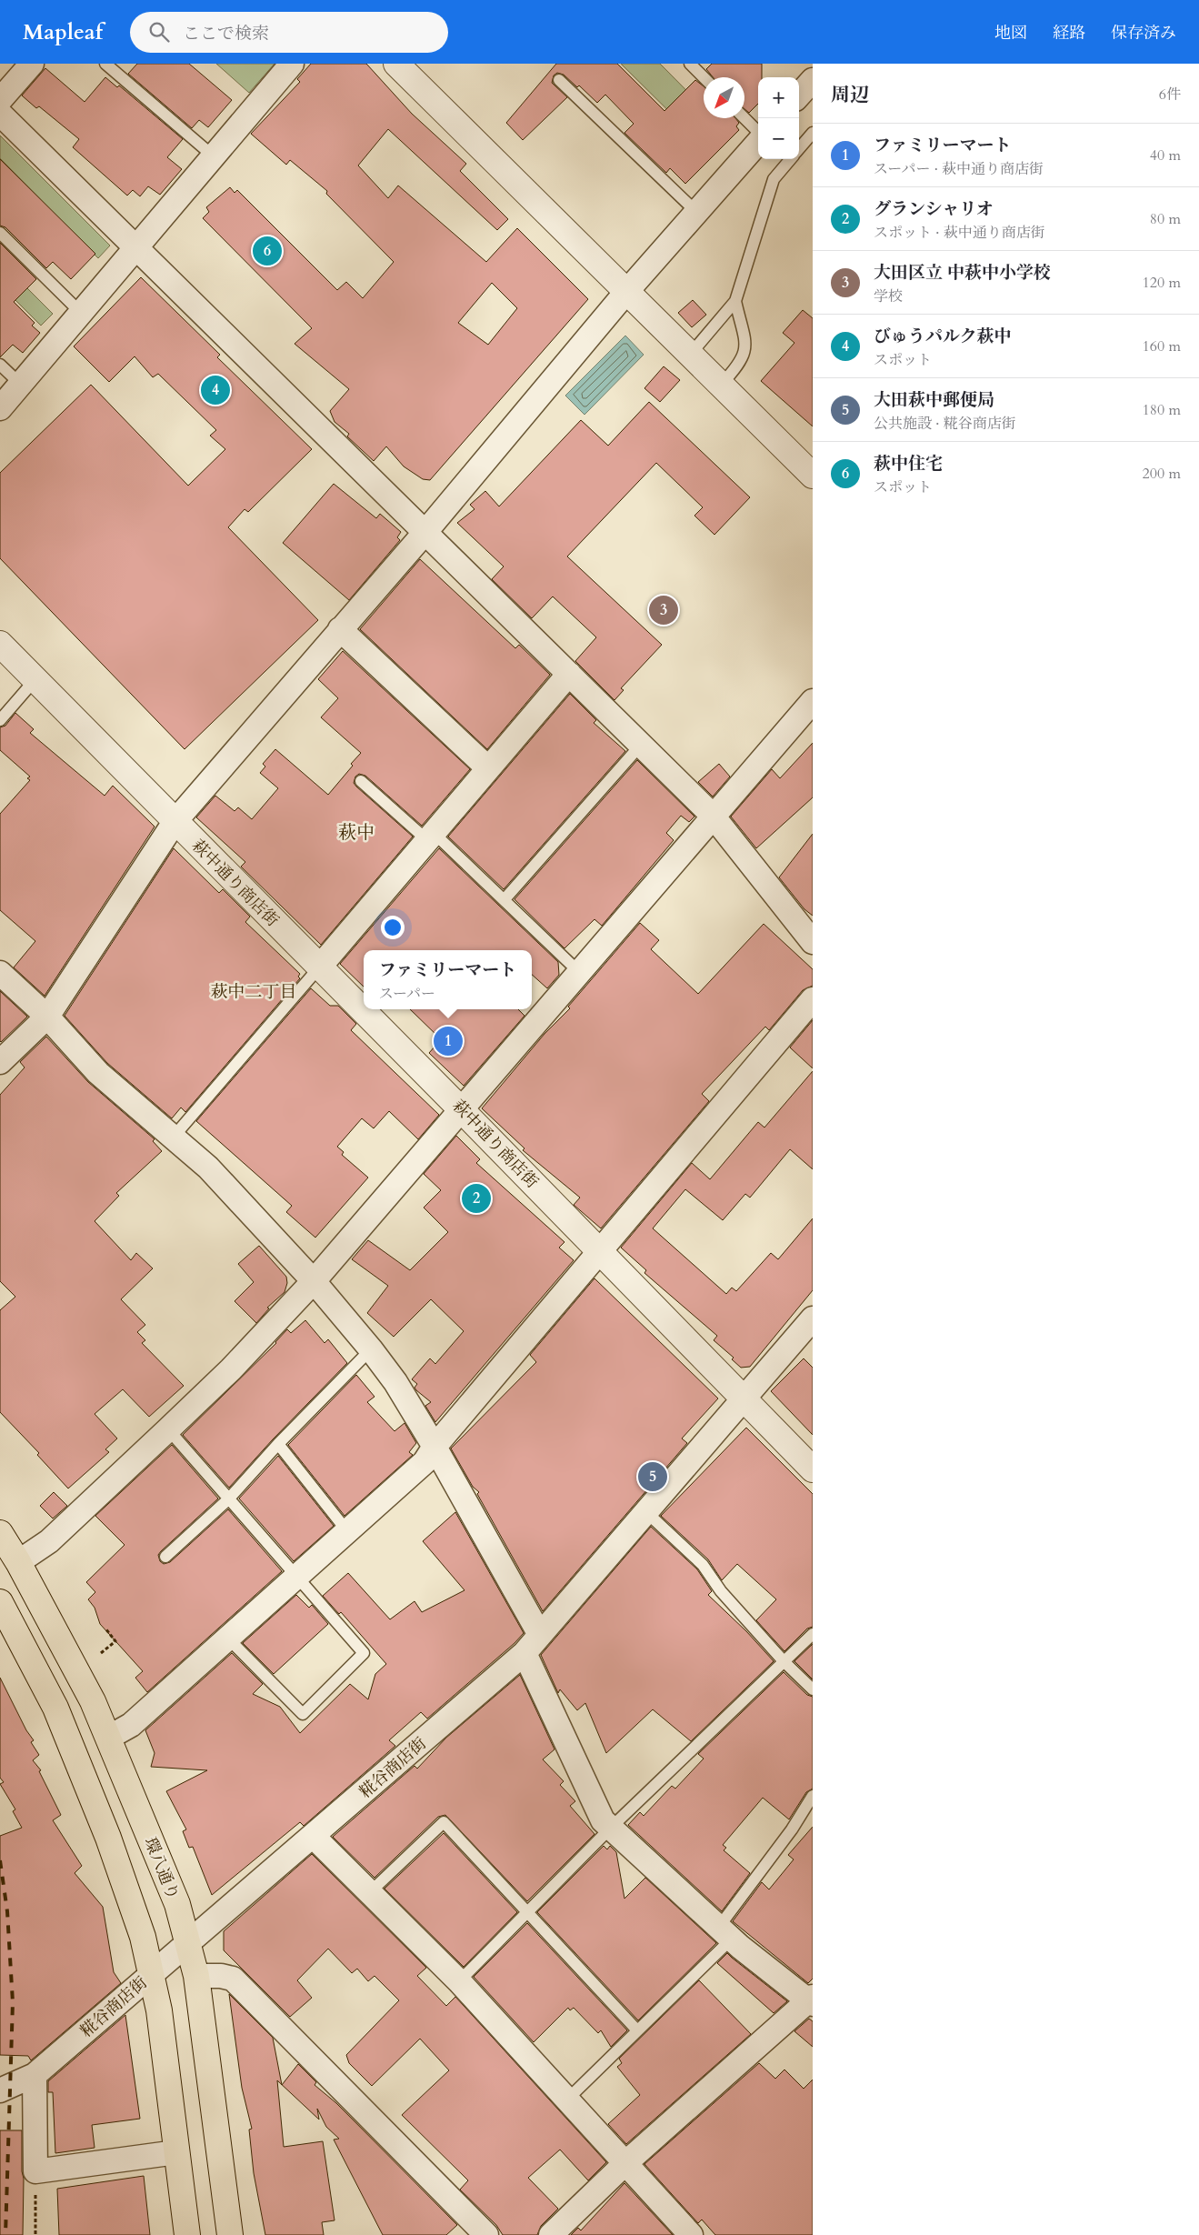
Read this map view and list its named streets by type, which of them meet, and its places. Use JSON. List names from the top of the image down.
{
  "streets": {
    "main road": ["環八通り"],
    "street": ["萩中通り商店街", "糀谷商店街"]
  },
  "crossings": [
    ["萩中通り商店街", "糀谷商店街"],
    ["糀谷商店街", "環八通り"]
  ],
  "districts": ["萩中", "萩中二丁目"],
  "north": "bottom left",
  "page": {
    "header": "Mapleaf",
    "search": "ここで検索",
    "nav": ["地図", "経路", "保存済み"],
    "heading": ["周辺", "6件"],
    "map_buttons": ["+", "−"],
    "list": [
      {
        "mark": "1",
        "name": "ファミリーマート",
        "note": "スーパー · 萩中通り商店街",
        "value": "40 m"
      },
      {
        "mark": "2",
        "name": "グランシャリオ",
        "note": "スポット · 萩中通り商店街",
        "value": "80 m"
      },
      {
        "mark": "3",
        "name": "大田区立 中萩中小学校",
        "note": "学校",
        "value": "120 m"
      },
      {
        "mark": "4",
        "name": "びゅうパルク萩中",
        "note": "スポット",
        "value": "160 m"
      },
      {
        "mark": "5",
        "name": "大田萩中郵便局",
        "note": "公共施設 · 糀谷商店街",
        "value": "180 m"
      },
      {
        "mark": "6",
        "name": "萩中住宅",
        "note": "スポット",
        "value": "200 m"
      }
    ],
    "pins": [
      "6",
      "4",
      "3",
      "1",
      "2",
      "5"
    ],
    "popup": ["ファミリーマート", "スーパー"]
  }
}
